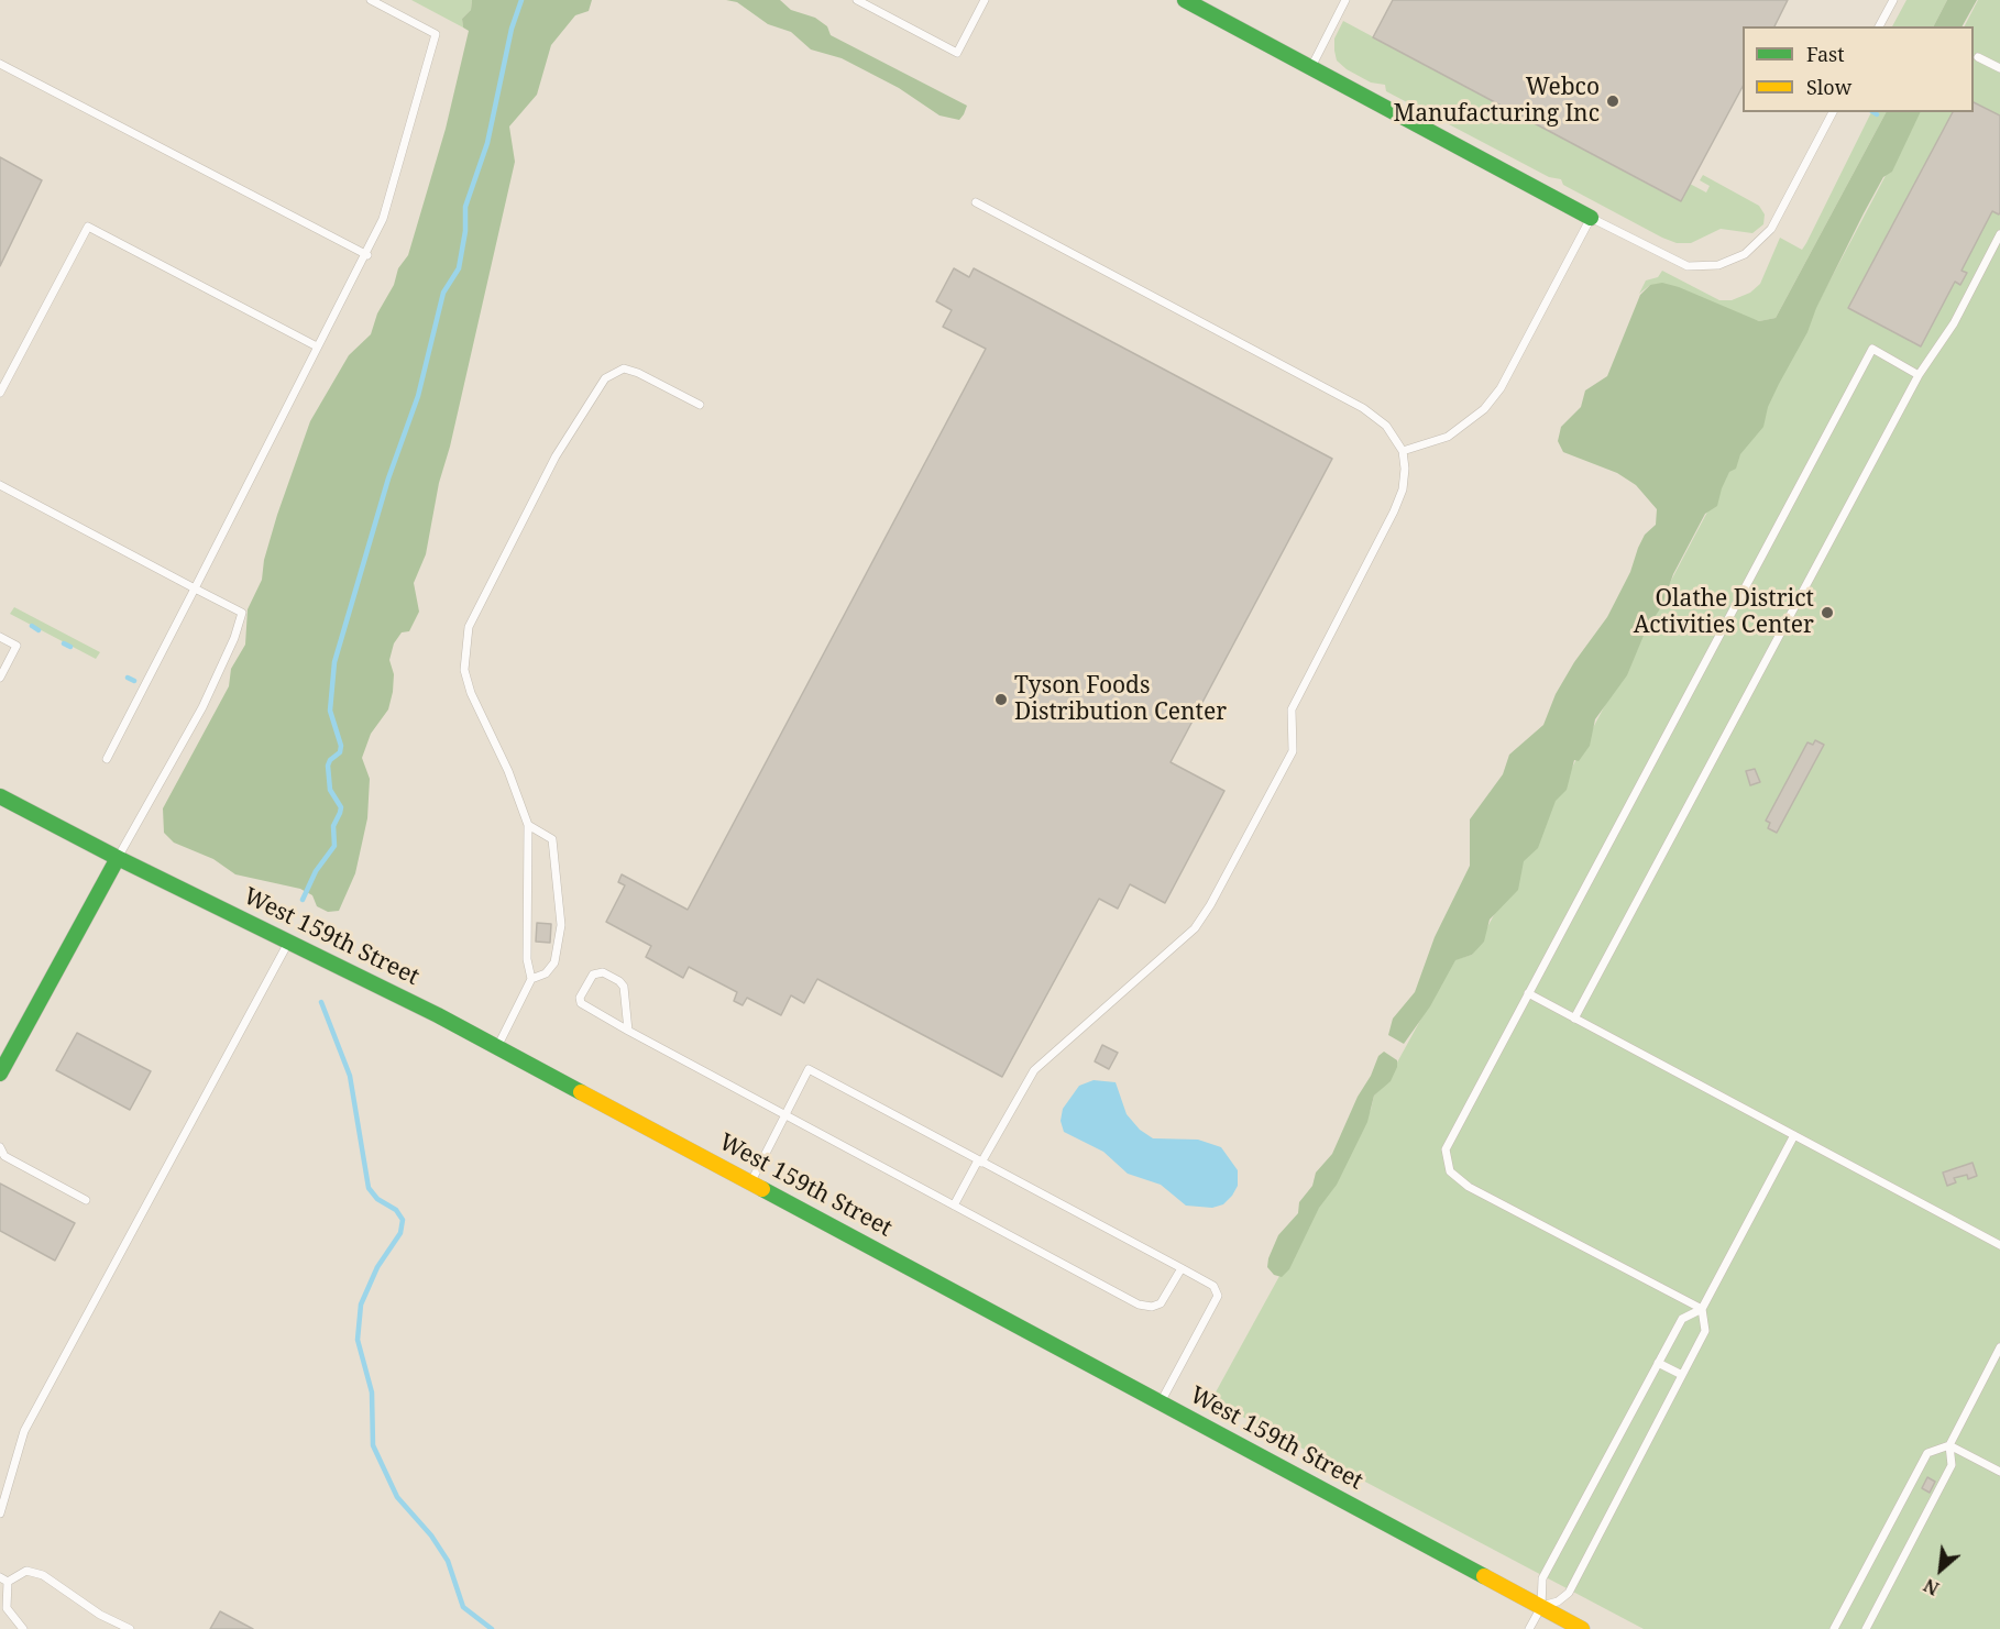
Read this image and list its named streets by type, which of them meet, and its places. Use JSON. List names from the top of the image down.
{
  "streets": {
    "street": ["West 159th Street"]
  },
  "places": ["Webco Manufacturing Inc", "Olathe District Activities Center", "Tyson Foods Distribution Center"],
  "legend": ["Fast", "Slow"],
  "north": "bottom left"
}
